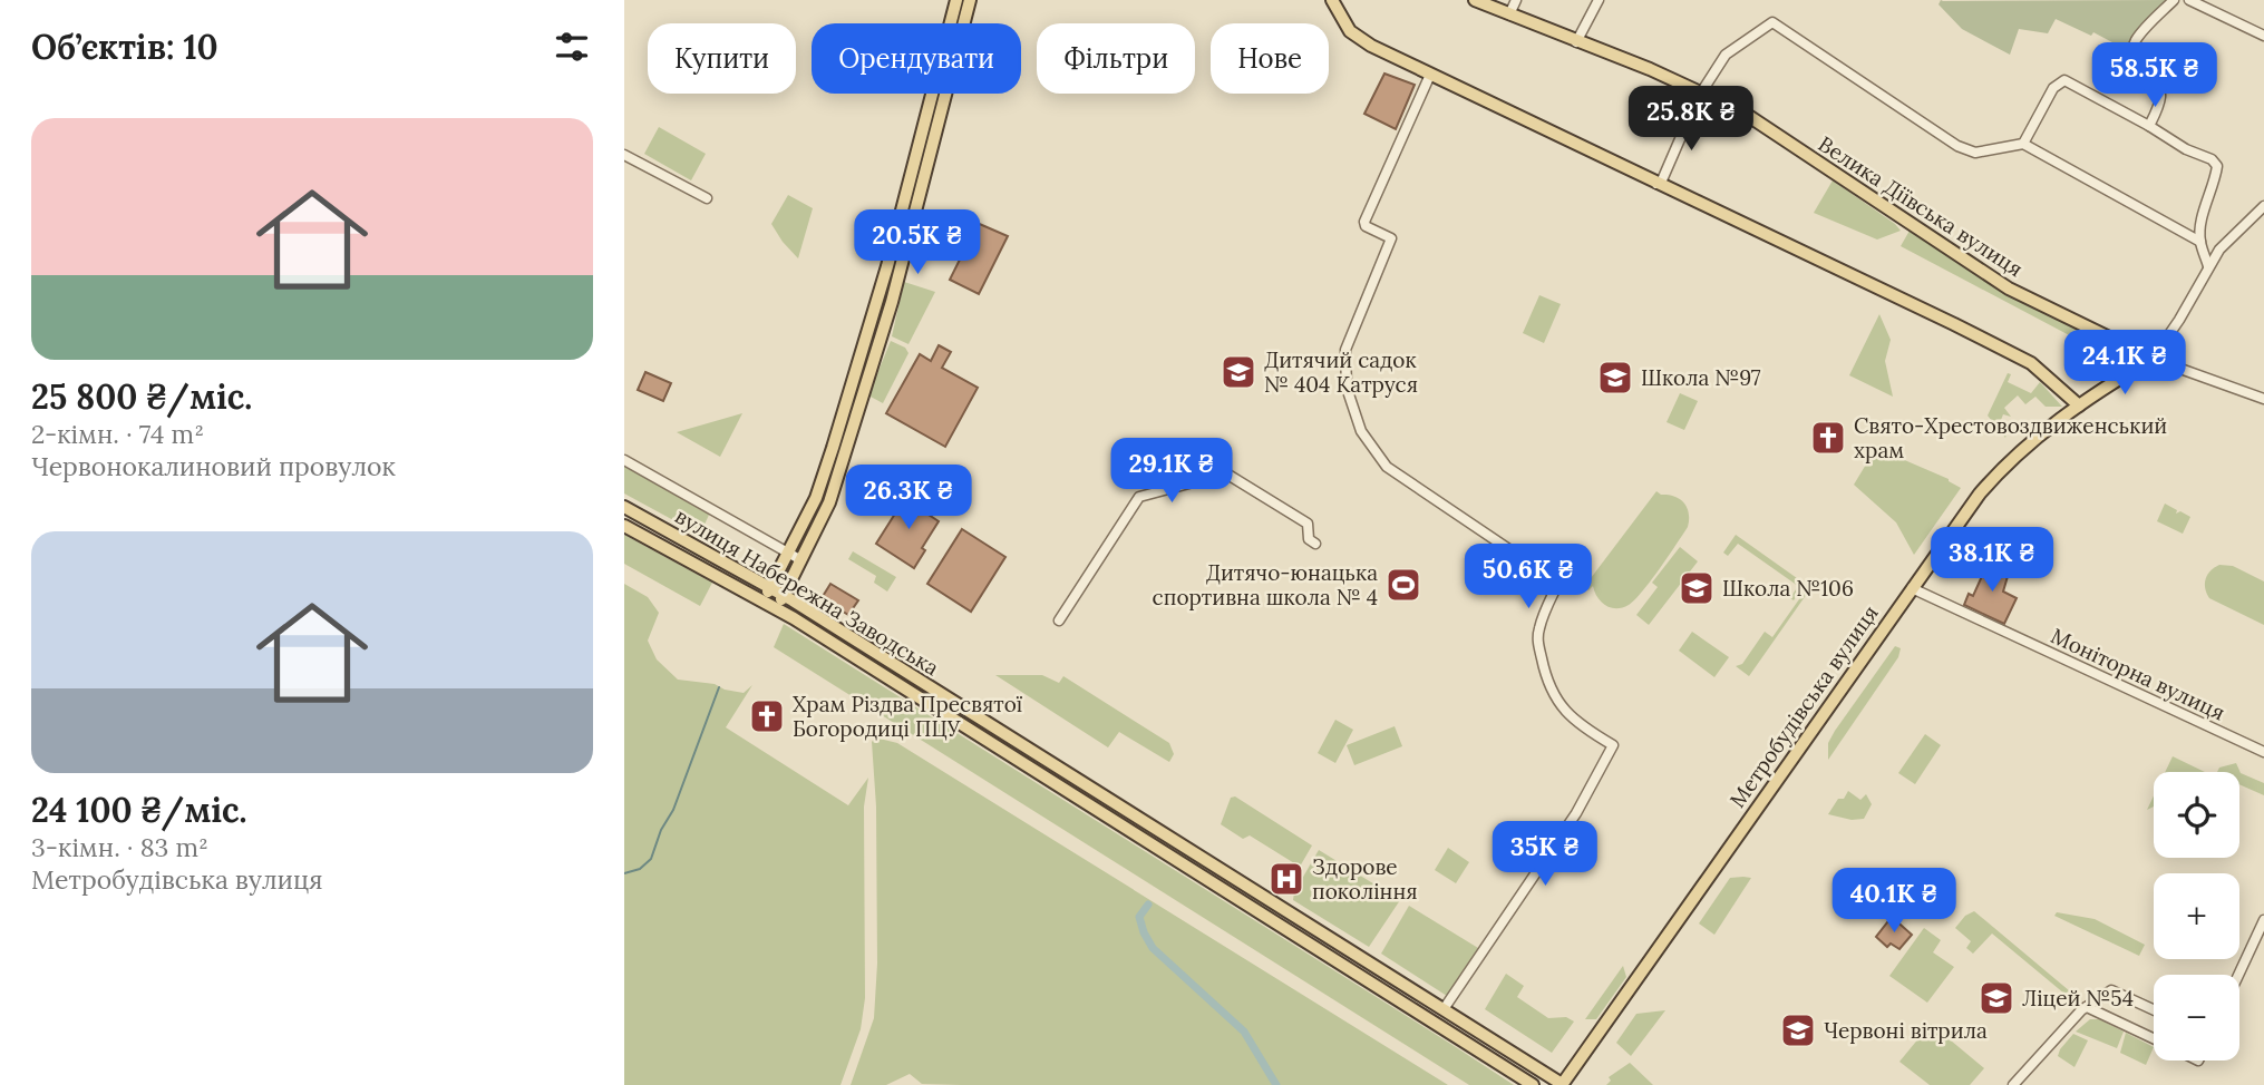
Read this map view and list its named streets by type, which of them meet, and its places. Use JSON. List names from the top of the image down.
{
  "streets": {
    "main road": ["Велика Діївська вулиця", "вулиця Набережна Заводська", "Метробудівська вулиця"],
    "street": ["Моніторна вулиця"]
  },
  "crossings": [
    ["Велика Діївська вулиця", "Метробудівська вулиця"],
    ["вулиця Набережна Заводська", "Метробудівська вулиця"],
    ["Моніторна вулиця", "Метробудівська вулиця"]
  ],
  "places": {
    "school or university": [
      "Дитячий садок № 404 Катруся",
      "Школа №97",
      "Школа №106",
      "Ліцей №54",
      "Червоні вітрила"
    ],
    "church": ["Свято-Хрестовоздвиженський храм", "Храм Різдва Пресвятої Богородиці ПЦУ"],
    "sports": ["Дитячо-юнацька спортивна школа № 4"],
    "hospital": ["Здорове покоління"]
  },
  "page": {
    "heading": "Об’єктів: 10",
    "chip": [
      "Купити",
      "Орендувати",
      "Фільтри",
      "Нове"
    ],
    "price": [
      "58.5K ₴",
      "25.8K ₴",
      "20.5K ₴",
      "24.1K ₴",
      "29.1K ₴",
      "26.3K ₴",
      "38.1K ₴",
      "50.6K ₴",
      "35K ₴",
      "40.1K ₴"
    ],
    "list": [
      {
        "name": "25 800 ₴/міс.",
        "note": "2-кімн. · 74 m² · Червонокалиновий провулок"
      },
      {
        "name": "24 100 ₴/міс.",
        "note": "3-кімн. · 83 m² · Метробудівська вулиця"
      }
    ],
    "map_buttons": ["+", "−"]
  }
}
